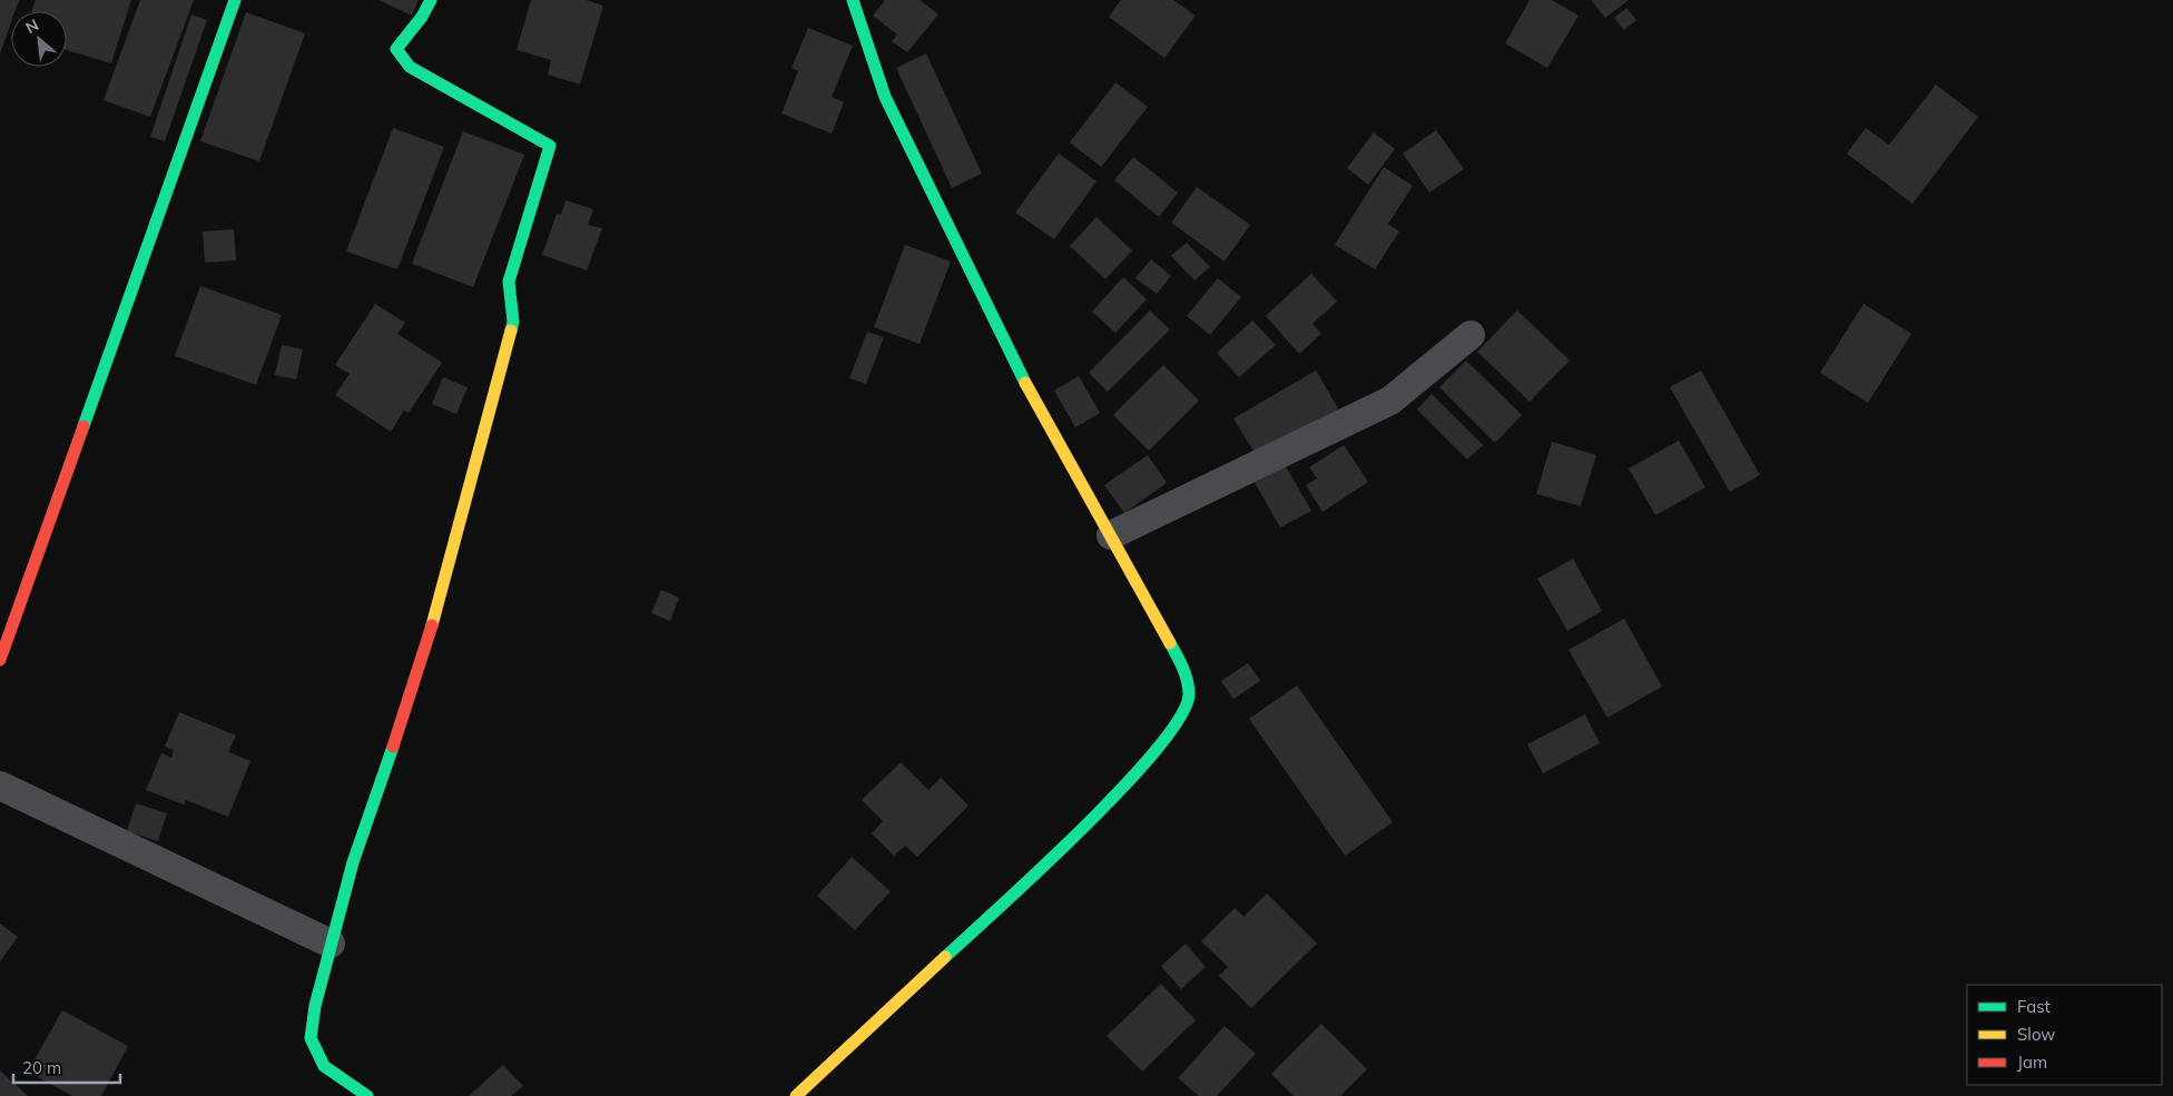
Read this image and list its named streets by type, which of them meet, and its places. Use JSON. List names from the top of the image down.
{
  "legend": ["Fast", "Slow", "Jam"],
  "scale_bar": "20 m",
  "north": "top left"
}
